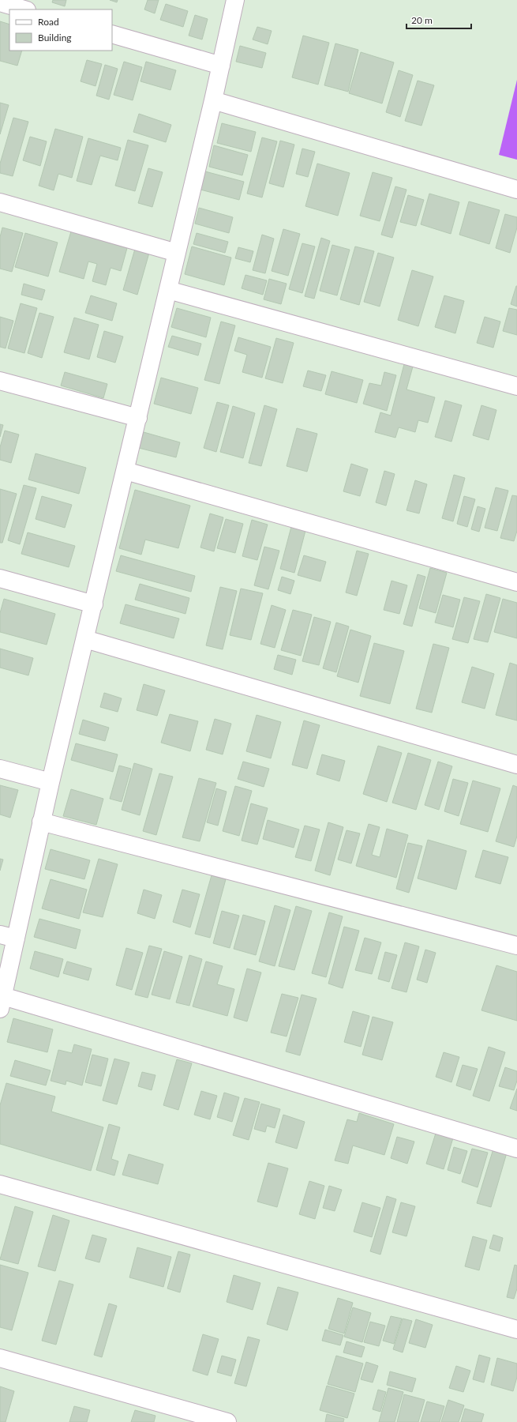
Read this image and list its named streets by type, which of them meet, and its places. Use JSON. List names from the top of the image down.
{
  "legend": ["Road", "Building"],
  "scale_bar": "20 m"
}
